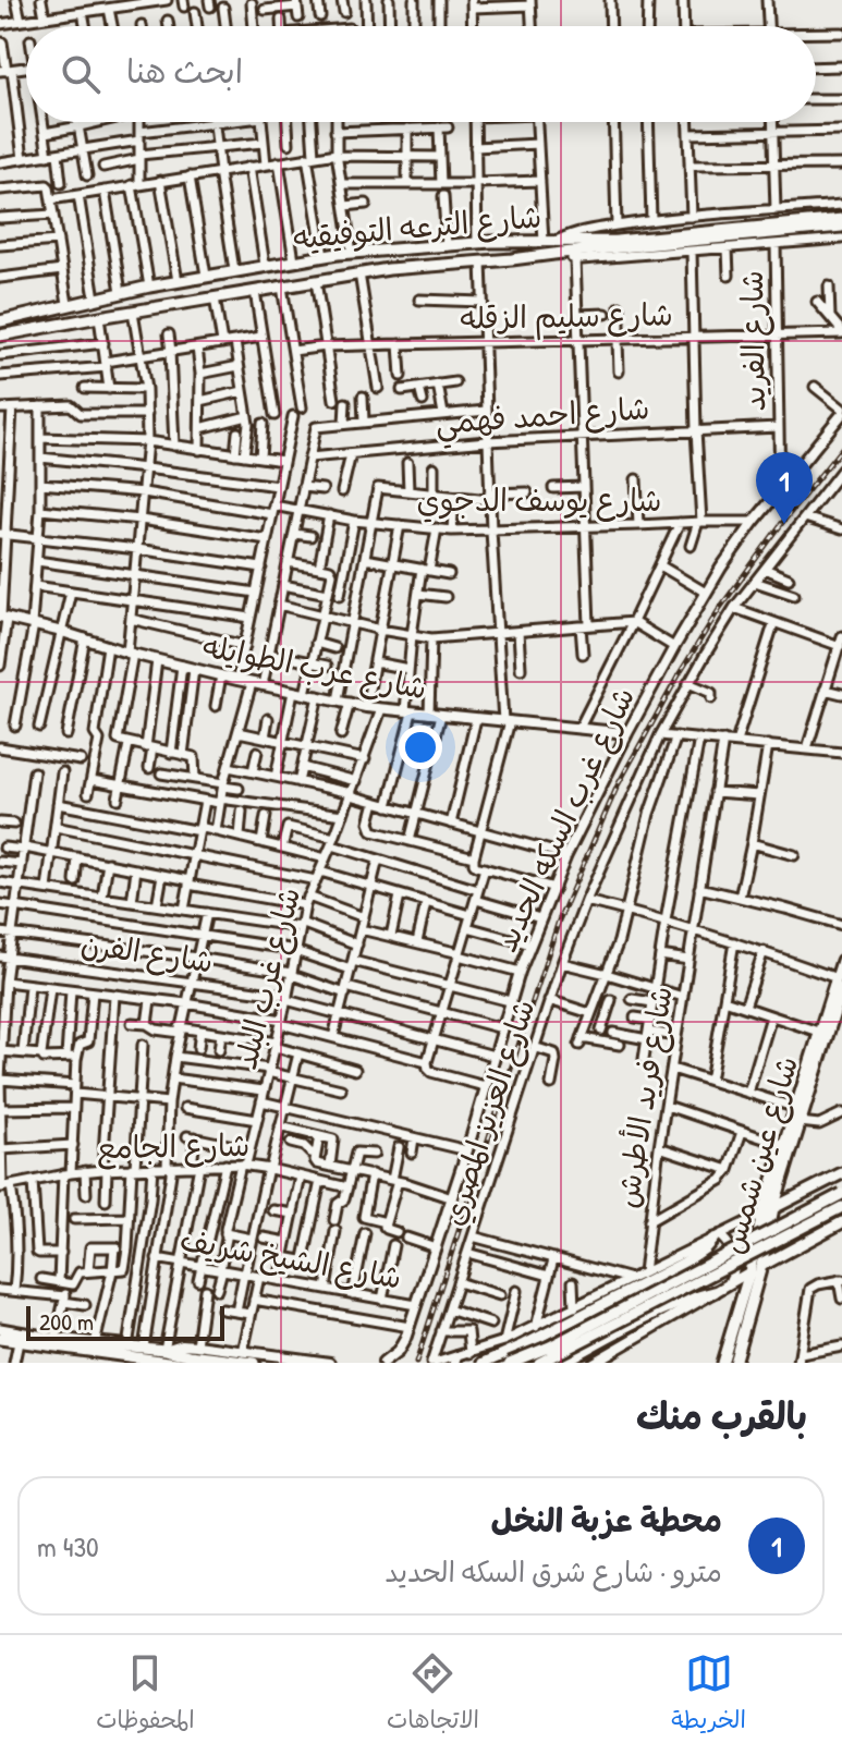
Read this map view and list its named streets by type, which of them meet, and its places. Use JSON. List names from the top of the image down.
{
  "streets": {
    "main road": ["شارع الترعه التوفيقيه", "شارع عين شمس"],
    "street": [
      "شارع سليم الزقله",
      "شارع الفريد",
      "شارع احمد فهمي",
      "شارع يوسف الدجوي",
      "شارع عرب الطوايله",
      "شارع غرب السكه الحديد",
      "شارع الفرن",
      "شارع غرب البلد",
      "شارع فريد الأطرش",
      "شارع العزيز المصري",
      "شارع الجامع",
      "شارع الشيخ شريف"
    ]
  },
  "crossings": [
    ["شارع الترعه التوفيقيه", "شارع الفريد"],
    ["شارع سليم الزقله", "شارع الفريد"],
    ["شارع الفريد", "شارع احمد فهمي"],
    ["شارع الفريد", "شارع غرب السكه الحديد"],
    ["شارع يوسف الدجوي", "شارع غرب السكه الحديد"],
    ["شارع عرب الطوايله", "شارع غرب السكه الحديد"],
    ["شارع عرب الطوايله", "شارع غرب البلد"],
    ["شارع غرب السكه الحديد", "شارع الفرن"],
    ["شارع غرب السكه الحديد", "شارع الشيخ شريف"],
    ["شارع الفرن", "شارع غرب البلد"],
    ["شارع غرب البلد", "شارع الجامع"],
    ["شارع غرب البلد", "شارع الشيخ شريف"]
  ],
  "scale_bar": "200 m",
  "page": {
    "search": "ابحث هنا",
    "pins": "1",
    "scale": "200 m",
    "heading": "بالقرب منك",
    "list": [
      {
        "mark": "1",
        "name": "محطة عزبة النخل",
        "note": "مترو · شارع شرق السكه الحديد",
        "value": "430 m"
      }
    ],
    "nav": ["الخريطة", "الاتجاهات", "المحفوظات"]
  }
}
